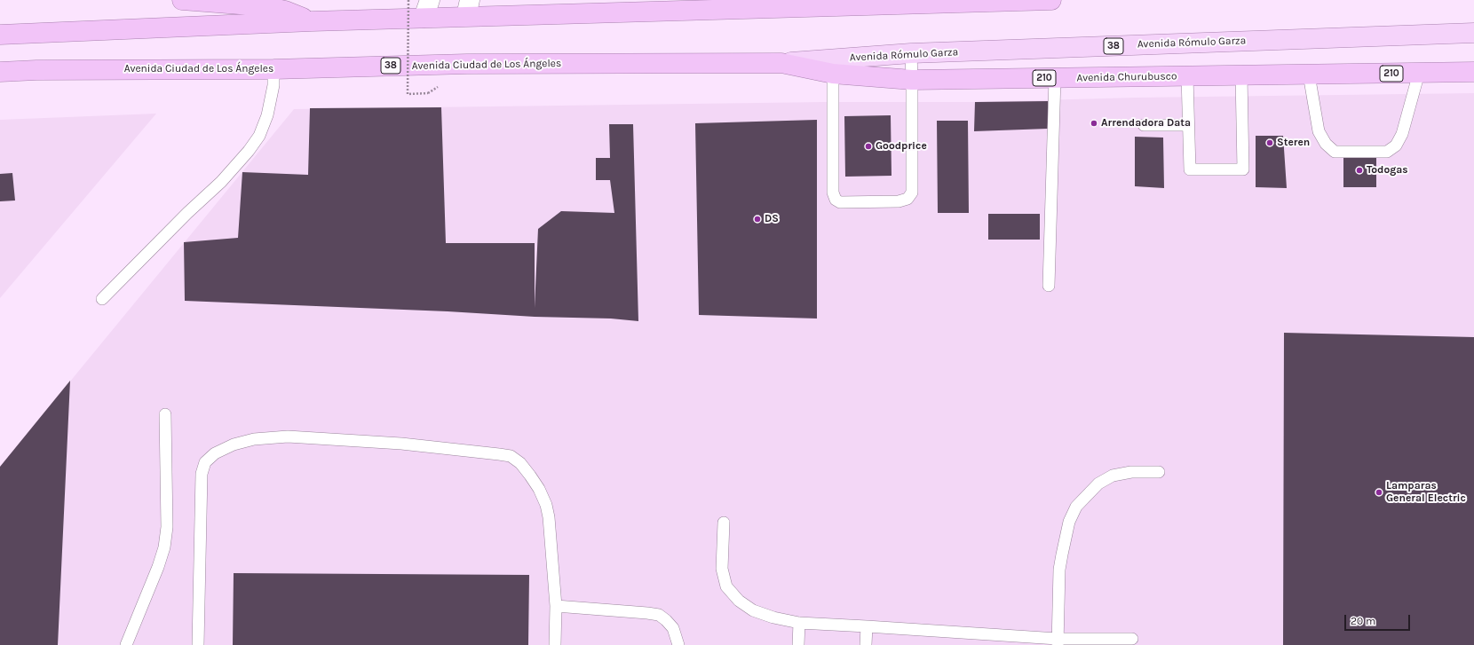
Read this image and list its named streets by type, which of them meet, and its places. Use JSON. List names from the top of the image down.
{
  "streets": {
    "highway": [
      "38",
      "Avenida Ciudad de Los Ángeles",
      "210",
      "Avenida Churubusco"
    ],
    "main road": ["Avenida Rómulo Garza"]
  },
  "crossings": [
    ["Avenida Rómulo Garza", "Avenida Churubusco"],
    ["Avenida Ciudad de Los Ángeles", "Avenida Churubusco"]
  ],
  "places": [
    "Arrendadora Data",
    "Steren",
    "Goodprice",
    "Todogas",
    "DS",
    "Lamparas General Electric"
  ],
  "scale_bar": "20 m"
}
